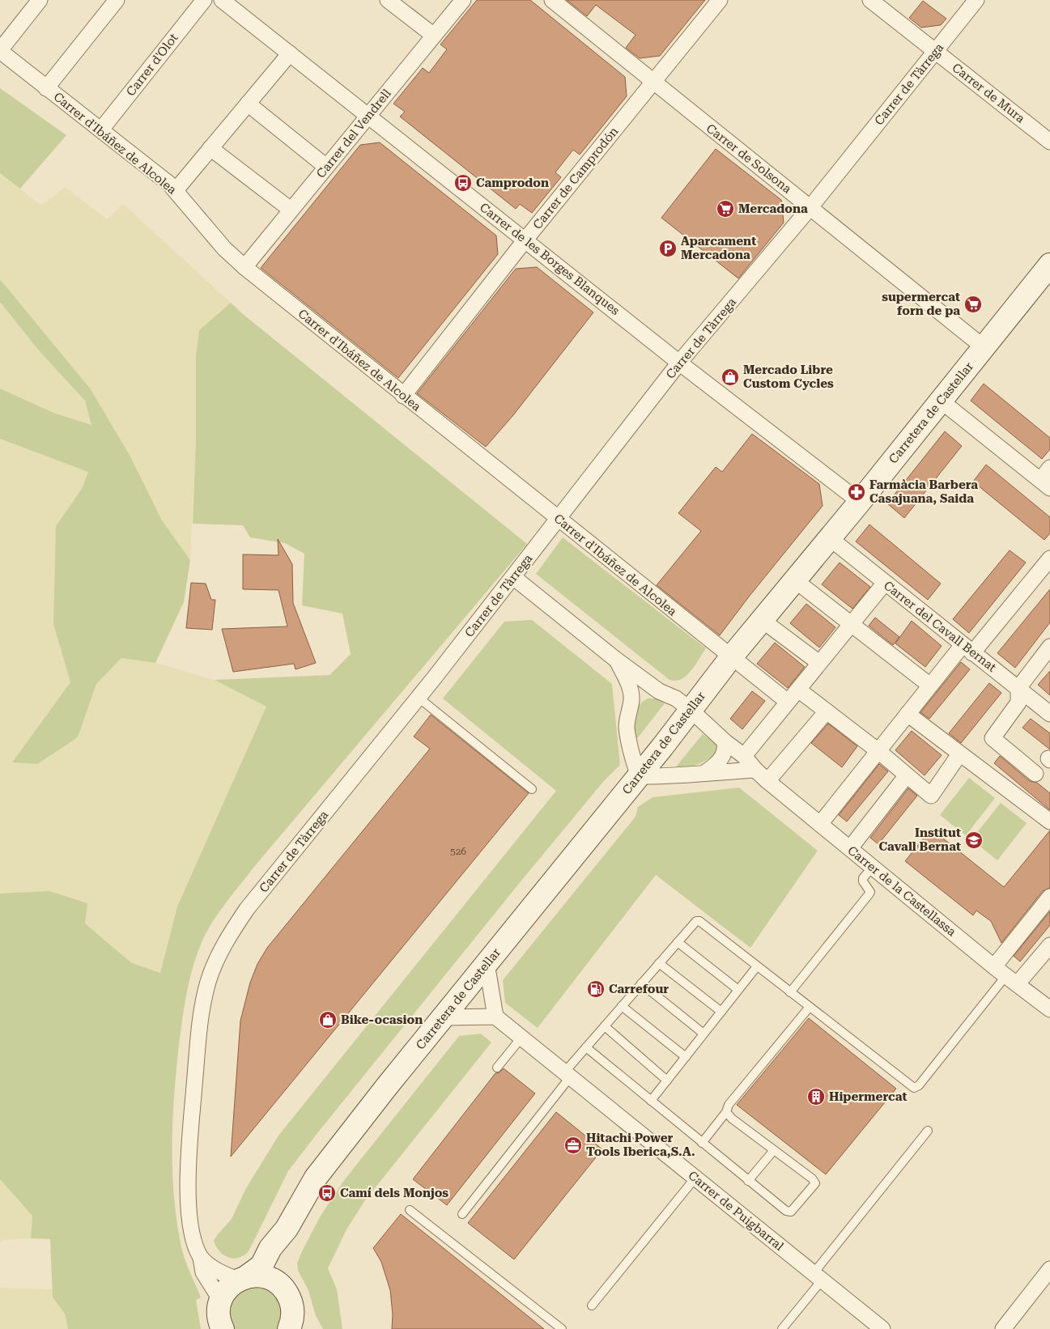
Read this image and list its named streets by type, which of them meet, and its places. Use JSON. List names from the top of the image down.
{
  "streets": {
    "street": [
      "Carrer d'Olot",
      "Carrer de Tàrrega",
      "Carrer de Mura",
      "Carrer del Vendrell",
      "Carrer d'Ibáñez de Alcolea",
      "Carrer de Solsona",
      "Carrer de Camprodón",
      "Carrer de les Borges Blanques",
      "Carretera de Castellar",
      "Carrer del Cavall Bernat",
      "Carrer de la Castellassa",
      "Carrer de Puigbarral"
    ]
  },
  "crossings": [
    ["Carrer d'Olot", "Carrer d'Ibáñez de Alcolea"],
    ["Carrer de Tàrrega", "Carrer de Mura"],
    ["Carrer de Tàrrega", "Carrer d'Ibáñez de Alcolea"],
    ["Carrer de Tàrrega", "Carrer de Solsona"],
    ["Carrer de Tàrrega", "Carrer de les Borges Blanques"],
    ["Carrer de Tàrrega", "Carretera de Castellar"],
    ["Carrer de Tàrrega", "Carrer de la Castellassa"],
    ["Carrer del Vendrell", "Carrer d'Ibáñez de Alcolea"],
    ["Carrer del Vendrell", "Carrer de les Borges Blanques"],
    ["Carrer d'Ibáñez de Alcolea", "Carrer de Camprodón"],
    ["Carrer d'Ibáñez de Alcolea", "Carretera de Castellar"],
    ["Carrer de Solsona", "Carrer de Camprodón"],
    ["Carrer de Solsona", "Carretera de Castellar"],
    ["Carrer de Camprodón", "Carrer de les Borges Blanques"],
    ["Carrer de les Borges Blanques", "Carretera de Castellar"],
    ["Carretera de Castellar", "Carrer del Cavall Bernat"],
    ["Carretera de Castellar", "Carrer de la Castellassa"]
  ],
  "places": {
    "bus stop": ["Camprodon", "Camí dels Monjos"],
    "supermarket": ["Mercadona", "supermercat forn de pa"],
    "parking": ["Aparcament Mercadona"],
    "shop": ["Mercado Libre Custom Cycles", "Bike-ocasion"],
    "pharmacy": ["Farmàcia Barbera Casajuana, Saida"],
    "school or university": ["Institut Cavall Bernat"],
    "fuel station": ["Carrefour"],
    "building": ["Hipermercat"],
    "office": ["Hitachi Power Tools Iberica,S.A."]
  },
  "house_numbers": ["526"]
}
